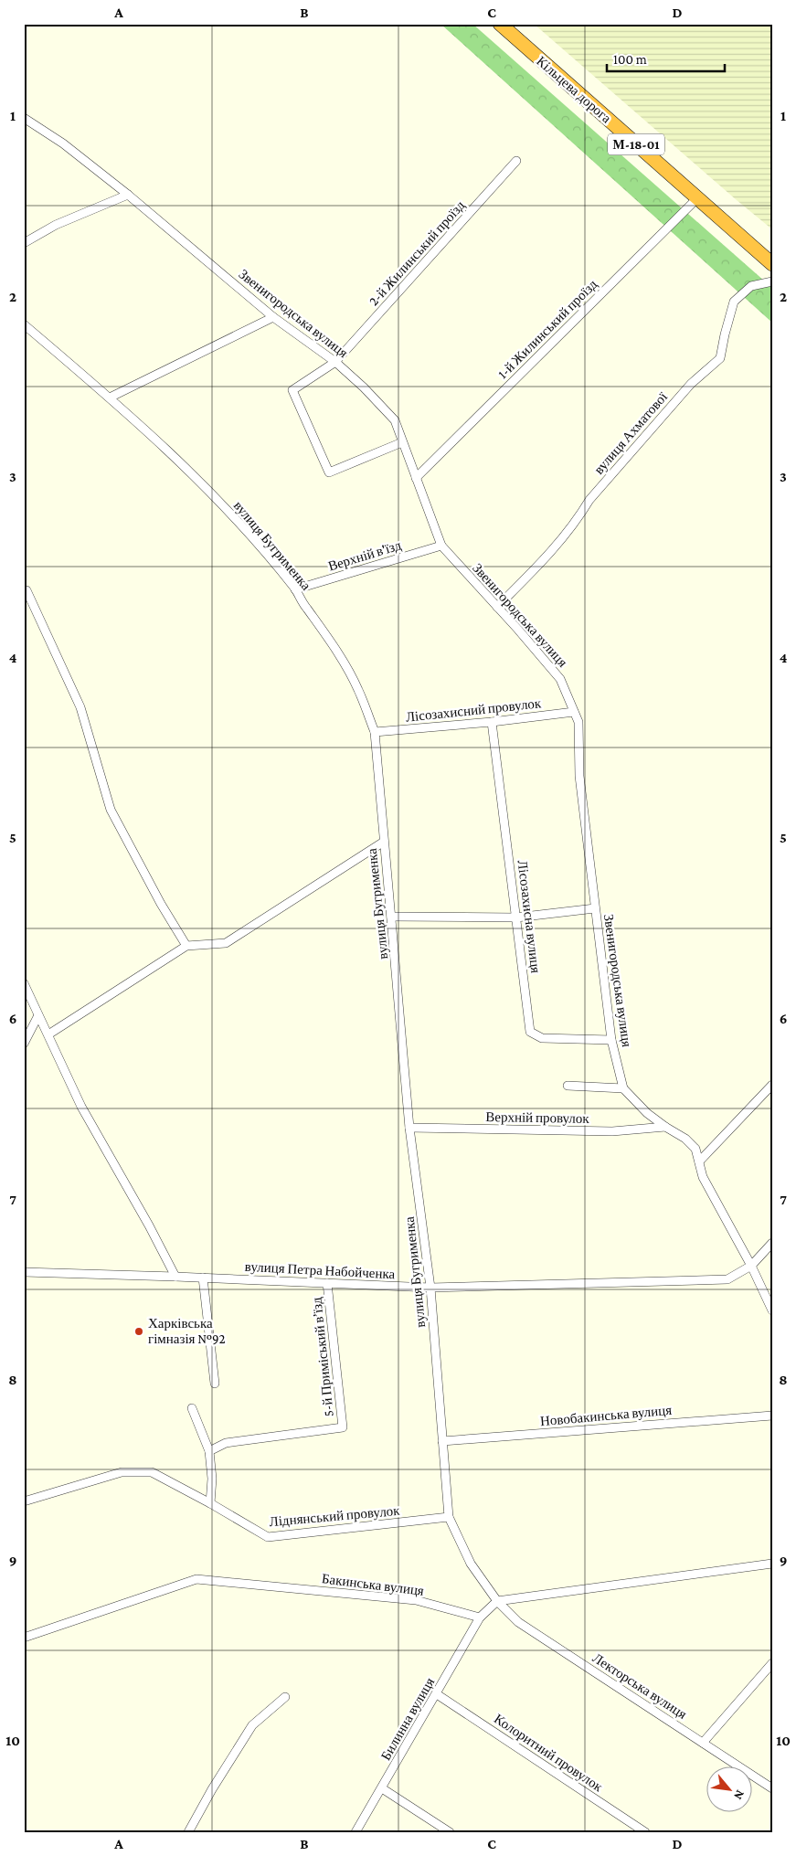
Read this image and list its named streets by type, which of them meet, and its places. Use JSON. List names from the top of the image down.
{
  "streets": {
    "highway": ["Кільцева дорога", "М-18-01"],
    "street": [
      "2-й Жилинський проїзд",
      "Звенигородська вулиця",
      "1-й Жилинський проїзд",
      "вулиця Ахматової",
      "вулиця Бугрименка",
      "Верхній в'їзд",
      "Лісозахисний провулок",
      "Лісозахисна вулиця",
      "Верхній провулок",
      "вулиця Петра Набойченка",
      "5-й Приміський в’їзд",
      "Новобакинська вулиця",
      "Ліднянський провулок",
      "Бакинська вулиця",
      "Лекторська вулиця",
      "Билинна вулиця",
      "Колоритний провулок"
    ]
  },
  "crossings": [
    ["Кільцева дорога", "1-й Жилинський проїзд"],
    ["2-й Жилинський проїзд", "Звенигородська вулиця"],
    ["Звенигородська вулиця", "1-й Жилинський проїзд"],
    ["Звенигородська вулиця", "вулиця Ахматової"],
    ["Звенигородська вулиця", "Верхній в'їзд"],
    ["Звенигородська вулиця", "Лісозахисний провулок"],
    ["Звенигородська вулиця", "Лісозахисна вулиця"],
    ["вулиця Бугрименка", "Верхній в'їзд"],
    ["вулиця Бугрименка", "Лісозахисний провулок"],
    ["вулиця Бугрименка", "Верхній провулок"],
    ["вулиця Бугрименка", "вулиця Петра Набойченка"],
    ["вулиця Бугрименка", "Новобакинська вулиця"],
    ["вулиця Бугрименка", "Ліднянський провулок"],
    ["вулиця Бугрименка", "Лекторська вулиця"],
    ["Лісозахисний провулок", "Лісозахисна вулиця"],
    ["вулиця Петра Набойченка", "5-й Приміський в’їзд"],
    ["Бакинська вулиця", "Билинна вулиця"],
    ["Билинна вулиця", "Колоритний провулок"]
  ],
  "places": ["Харківська гімназія №92"],
  "scale_bar": "100 m",
  "north": "bottom right",
  "grid": {
    "columns": [
      "A",
      "B",
      "C",
      "D"
    ],
    "rows": [
      "1",
      "2",
      "3",
      "4",
      "5",
      "6",
      "7",
      "8",
      "9",
      "10"
    ]
  }
}
